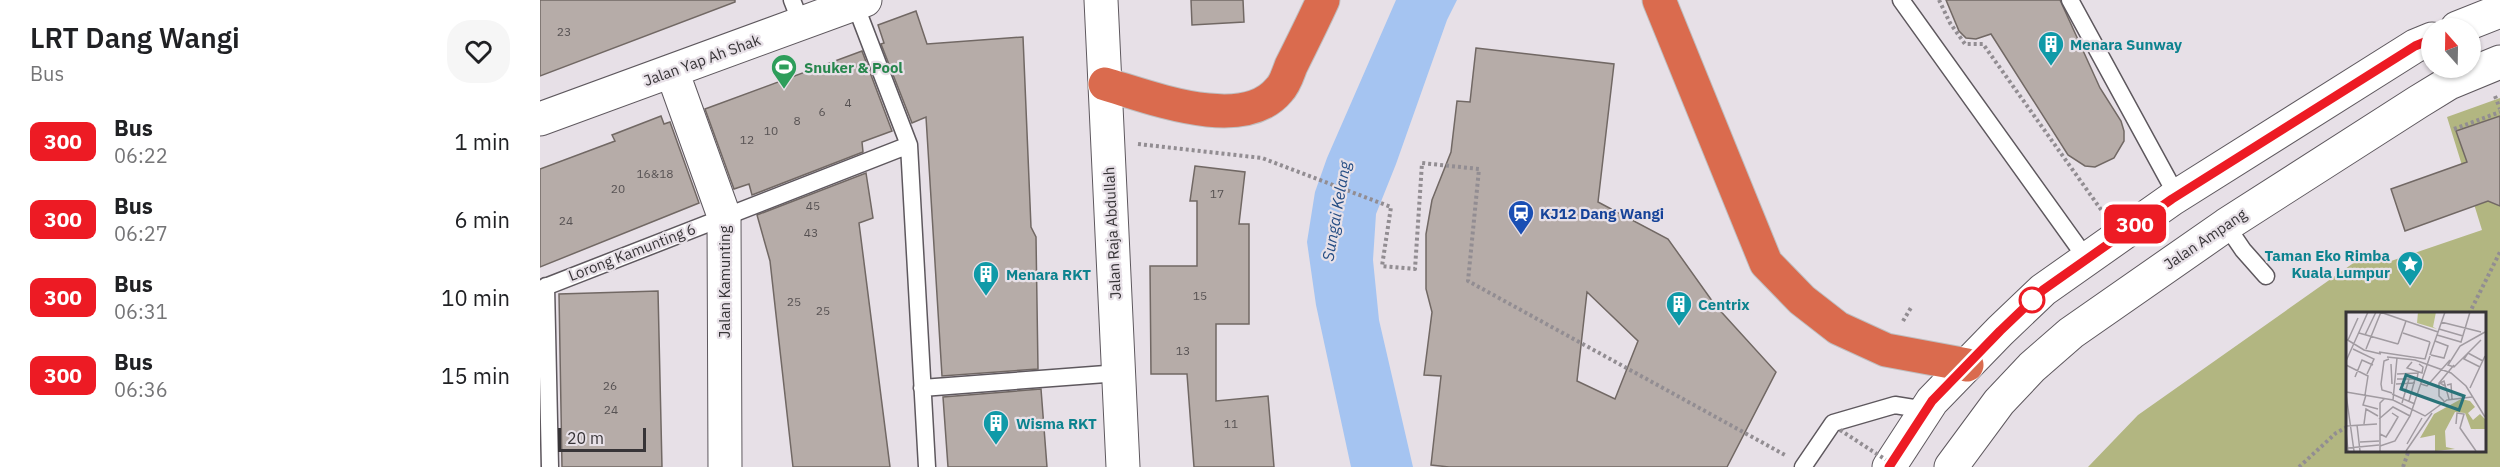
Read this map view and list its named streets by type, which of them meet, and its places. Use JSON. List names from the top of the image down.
{
  "streets": {
    "street": [
      "Jalan Yap Ah Shak",
      "Jalan Raja Abdullah",
      "Jalan Ampang",
      "Jalan Kamunting"
    ],
    "lane": ["Lorong Kamunting 6"]
  },
  "crossings": [
    ["Jalan Yap Ah Shak", "Jalan Kamunting"],
    ["Lorong Kamunting 6", "Jalan Kamunting"]
  ],
  "water": ["Sungai Kelang"],
  "places": {
    "building": [
      "Menara Sunway",
      "Menara RKT",
      "Centrix",
      "Wisma RKT"
    ],
    "sports": ["Snuker & Pool"],
    "station": ["KJ12 Dang Wangi"],
    "place": ["Taman Eko Rimba Kuala Lumpur"]
  },
  "lines": ["bus line 300"],
  "house_numbers": [
    "23",
    "4",
    "6",
    "8",
    "10",
    "12",
    "16&18",
    "20",
    "17",
    "45",
    "24",
    "43",
    "15",
    "25",
    "25",
    "13",
    "26",
    "24",
    "11"
  ],
  "scale_bar": "20 m",
  "north": "top",
  "page": {
    "heading": ["LRT Dang Wangi", "Bus"],
    "on_map": "300",
    "list": [
      {
        "mark": "300",
        "name": "Bus",
        "note": "06:22",
        "value": "1 min"
      },
      {
        "mark": "300",
        "name": "Bus",
        "note": "06:27",
        "value": "6 min"
      },
      {
        "mark": "300",
        "name": "Bus",
        "note": "06:31",
        "value": "10 min"
      },
      {
        "mark": "300",
        "name": "Bus",
        "note": "06:36",
        "value": "15 min"
      }
    ],
    "scale": "20 m"
  }
}
